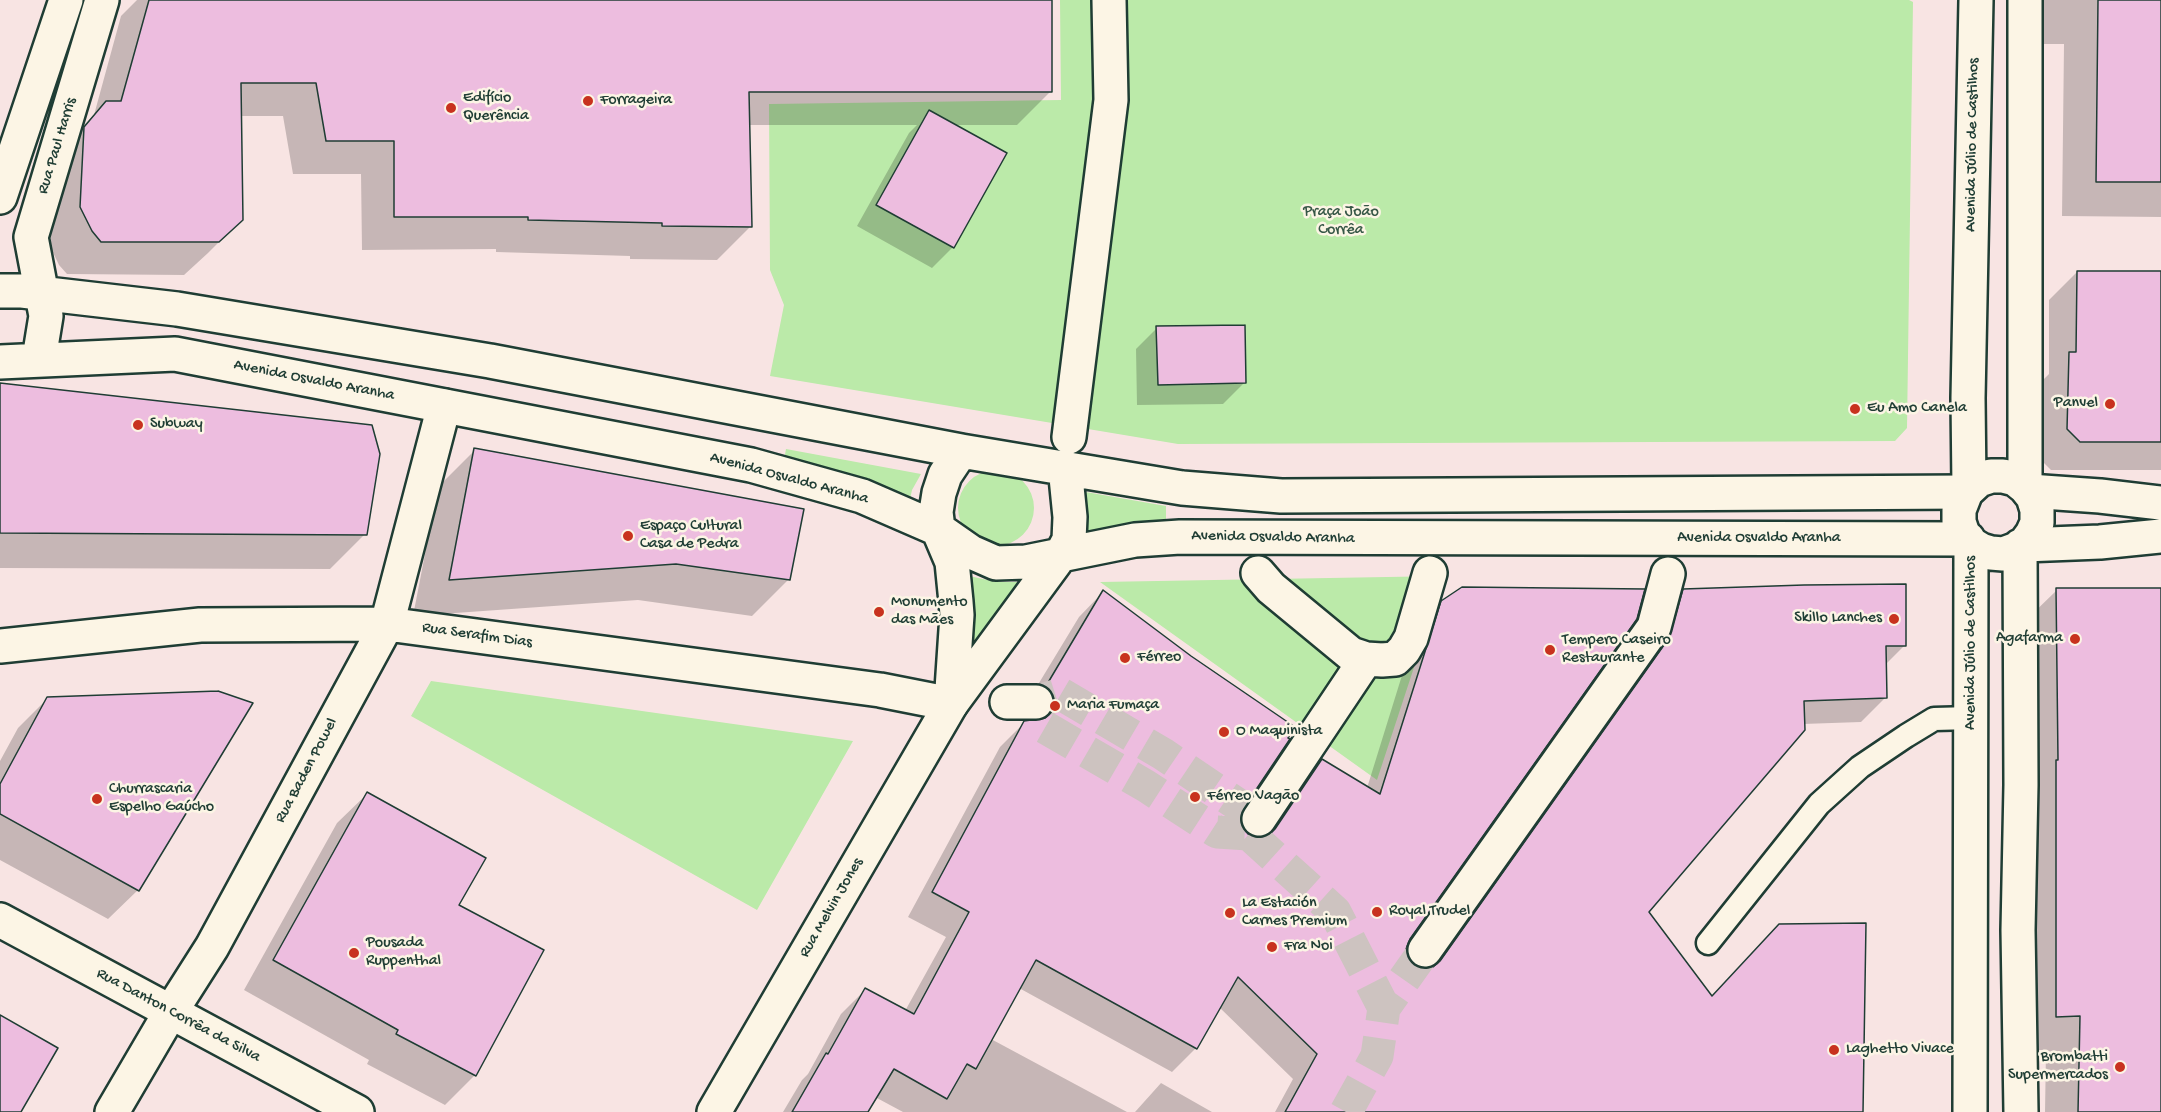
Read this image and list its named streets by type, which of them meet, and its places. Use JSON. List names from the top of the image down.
{
  "streets": {
    "street": [
      "Avenida Júlio de Castilhos",
      "Rua Paul Harris",
      "Avenida Osvaldo Aranha",
      "Rua Serafim Dias",
      "Rua Baden Powel",
      "Rua Melvin Jones",
      "Rua Danton Corrêa da Silva"
    ]
  },
  "crossings": [
    ["Avenida Júlio de Castilhos", "Avenida Osvaldo Aranha"],
    ["Rua Paul Harris", "Avenida Osvaldo Aranha"],
    ["Avenida Osvaldo Aranha", "Rua Baden Powel"],
    ["Avenida Osvaldo Aranha", "Rua Melvin Jones"],
    ["Rua Serafim Dias", "Rua Baden Powel"],
    ["Rua Serafim Dias", "Rua Melvin Jones"],
    ["Rua Baden Powel", "Rua Danton Corrêa da Silva"]
  ],
  "parks": ["Praça João Corrêa"],
  "places": [
    "Forrageira",
    "Edifício Querência",
    "Panvel",
    "Eu Amo Canela",
    "Subway",
    "Espaço Cultural Casa de Pedra",
    "Monumento das Mães",
    "Skillo Lanches",
    "Agafarma",
    "Tempero Caseiro Restaurante",
    "Férreo",
    "Maria Fumaça",
    "O Maquinista",
    "Férreo Vagão",
    "Churrascaria Espelho Gaúcho",
    "Royal Trudel",
    "La Estación Carnes Premium",
    "Fra Noi",
    "Pousada Ruppenthal",
    "Laghetto Vivace",
    "Brombatti Supermercados"
  ]
}
